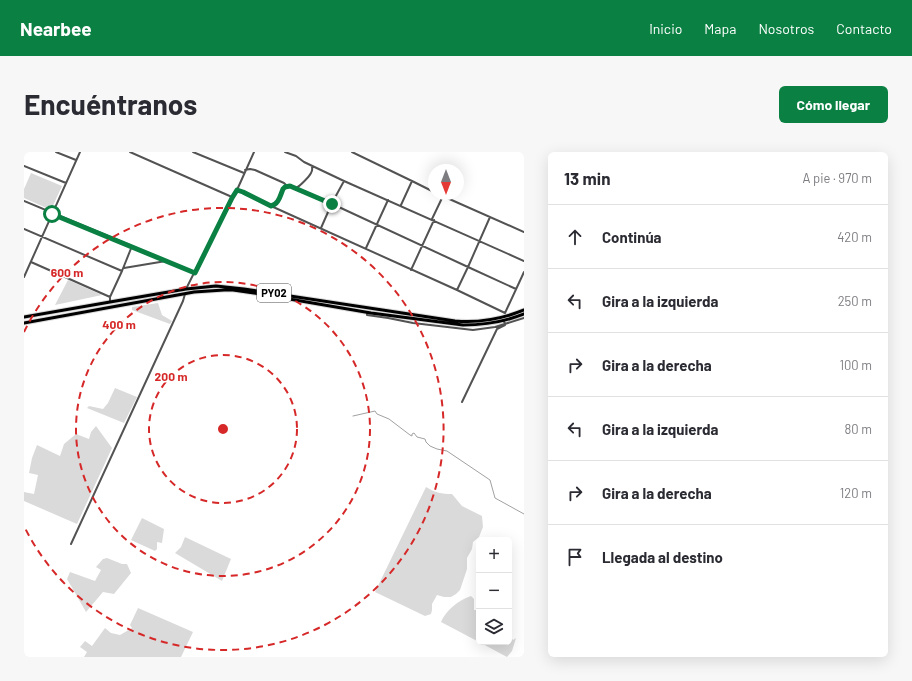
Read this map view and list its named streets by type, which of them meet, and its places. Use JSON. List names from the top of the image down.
{
  "streets": {
    "highway": ["PY02"]
  },
  "north": "bottom",
  "page": {
    "header": "Nearbee",
    "nav": [
      "Inicio",
      "Mapa",
      "Nosotros",
      "Contacto"
    ],
    "buttons": "Cómo llegar",
    "title": "Encuéntranos",
    "heading": ["13 min", "A pie · 970 m"],
    "list": [
      ["Continúa", "420 m"],
      ["Gira a la izquierda", "250 m"],
      ["Gira a la derecha", "100 m"],
      ["Gira a la izquierda", "80 m"],
      ["Gira a la derecha", "120 m"],
      "Llegada al destino"
    ],
    "map_buttons": ["+", "−"]
  },
  "rings": ["600 m", "400 m", "200 m"]
}
